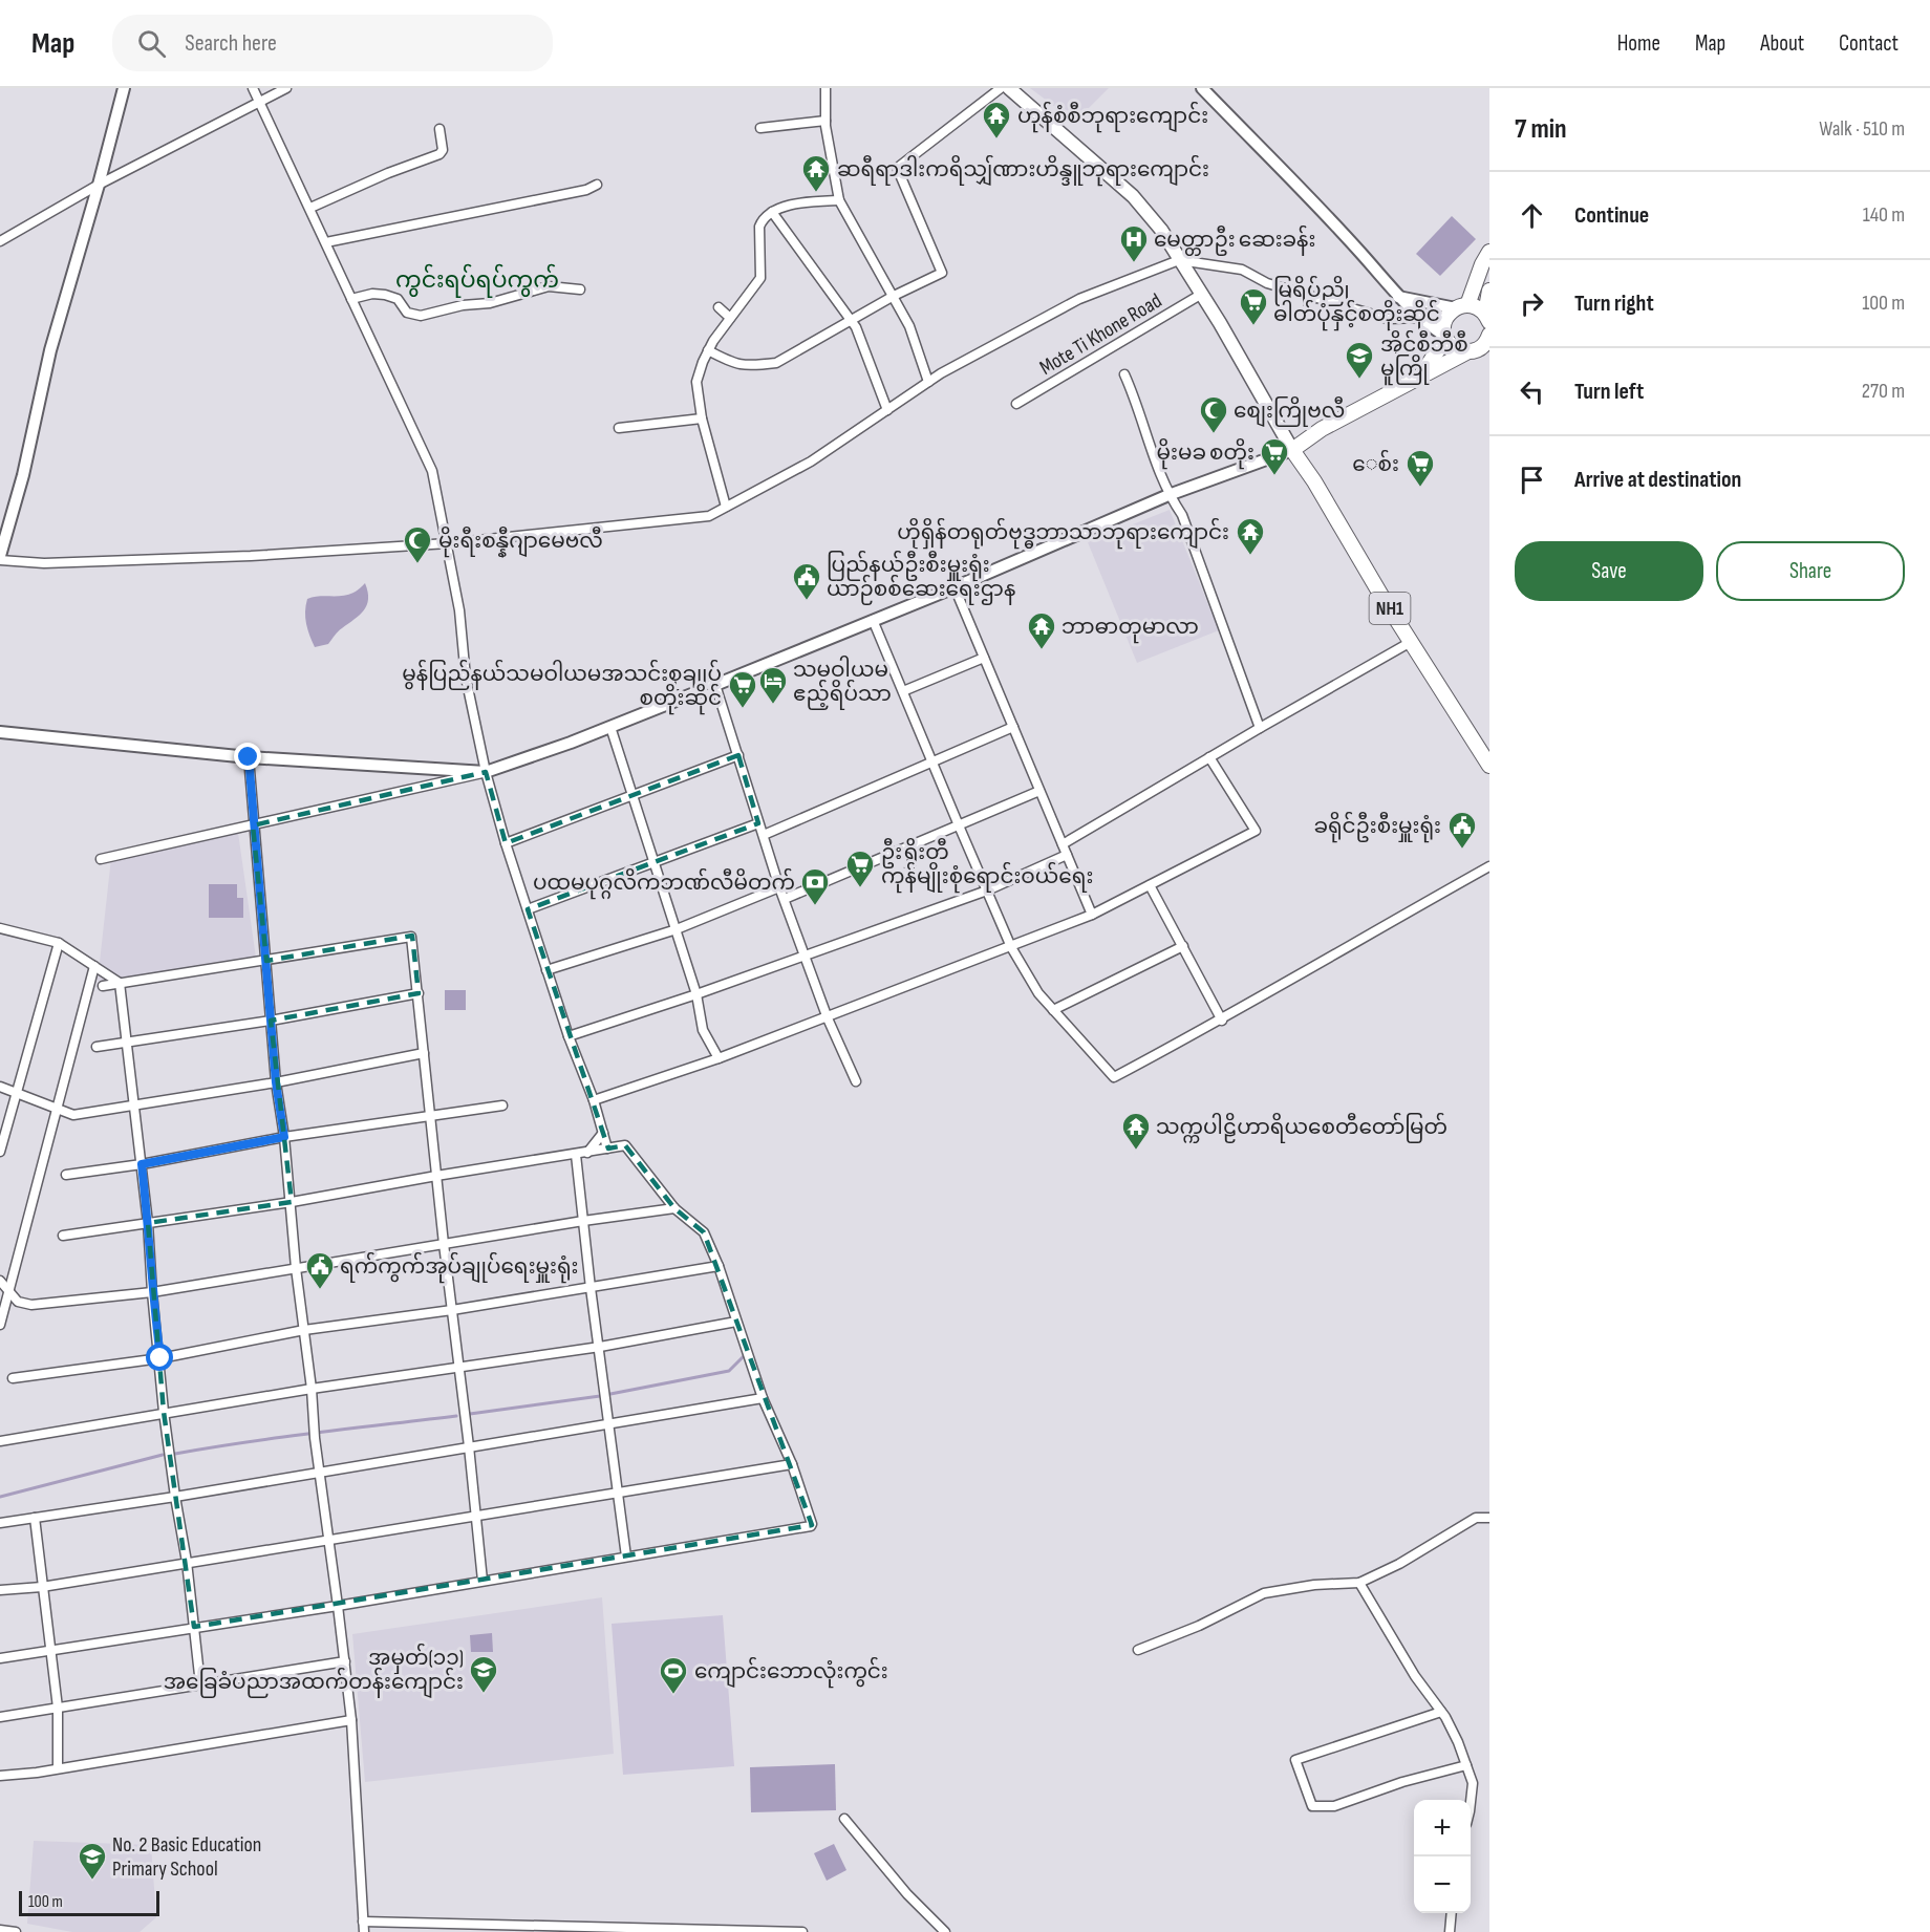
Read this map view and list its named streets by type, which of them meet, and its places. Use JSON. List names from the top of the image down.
{
  "streets": {
    "highway": ["NH1"],
    "street": ["Mote Ti Khone Road"]
  },
  "districts": ["ကွင်းရပ်ရပ်ကွက်"],
  "places": {
    "temple": [
      "ဟုန်စံစီဘုရားကျောင်း",
      "ဆရီရာဒါးကရိသျှ်ဏားဟိန္ဒူဘုရားကျောင်း",
      "ဟိုရှိန်တရုတ်ဗုဒ္ဓဘာသာဘုရားကျောင်း",
      "ဘာဓာတုမာလာ",
      "သက္ကပါဠိဟာရိယစေတီတော်မြတ်"
    ],
    "hospital": ["မေတ္တာဦး ဆေးခန်း"],
    "supermarket": [
      "မြရိပ်ညို ဓါတ်ပုံနှင့်စတိုးဆိုင်",
      "မိုးမခ စတိုး",
      "ေစ်း",
      "မွန်ပြည်နယ်သမဝါယမအသင်းစုချုပ် စတိုးဆိုင်",
      "ဦးရှိုးတီ ကုန်မျိုးစုံရောင်းဝယ်ရေး"
    ],
    "school or university": ["အိုင်စီဘီစီ မူကြို", "အမှတ်(၁၁) အခြေခံပညာအထက်တန်းကျောင်း", "No. 2 Basic Education Primary School"],
    "mosque": ["စျေးကြိုဗလီ", "မိုးရီးစန္နီဂျာမေဗလီ"],
    "public building": ["ပြည်နယ်ဦးစီးမှူးရုံး ယာဉ်စစ်ဆေးရေးဌာန", "ခရိုင်ဦးစီးမှူးရုံး", "ရက်ကွက်အုပ်ချုပ်ရေးမှူးရုံး"],
    "hotel": ["သမဝါယမ ဧည့်ရိပ်သာ"],
    "bank": ["ပထမပုဂ္ဂလိကဘဏ်လီမိတက်"],
    "sports": ["ကျောင်းဘောလုံးကွင်း"]
  },
  "scale_bar": "100 m",
  "page": {
    "header": "Map",
    "search": "Search here",
    "nav": [
      "Home",
      "Map",
      "About",
      "Contact"
    ],
    "heading": ["7 min", "Walk · 510 m"],
    "list": [
      ["Continue", "140 m"],
      ["Turn right", "100 m"],
      ["Turn left", "270 m"],
      "Arrive at destination"
    ],
    "buttons": ["Save", "Share"],
    "map_buttons": ["+", "−"],
    "scale": "100 m"
  }
}
